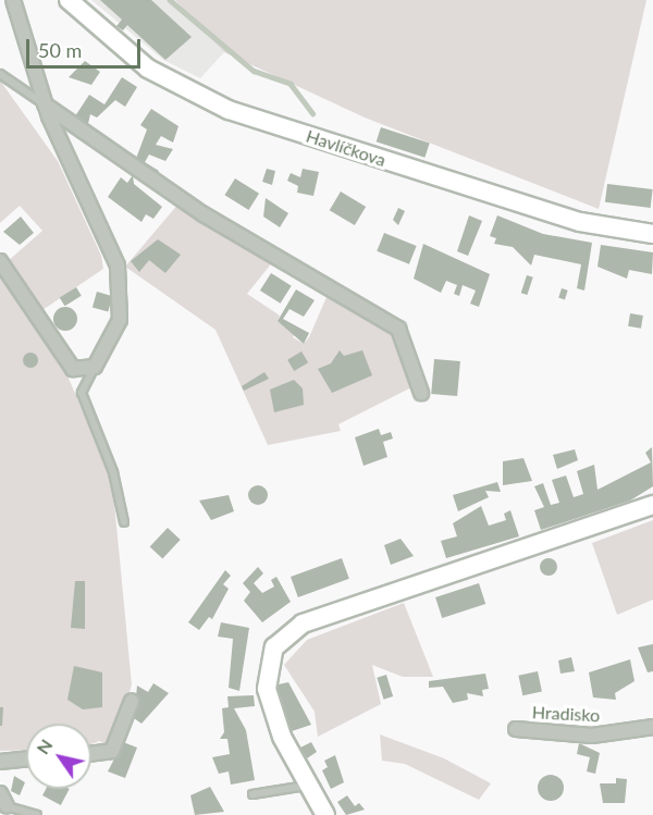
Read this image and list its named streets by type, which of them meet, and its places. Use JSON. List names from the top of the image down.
{
  "streets": {
    "main road": ["Havlíčkova"],
    "street": ["Hradisko"]
  },
  "scale_bar": "50 m",
  "north": "top left"
}
